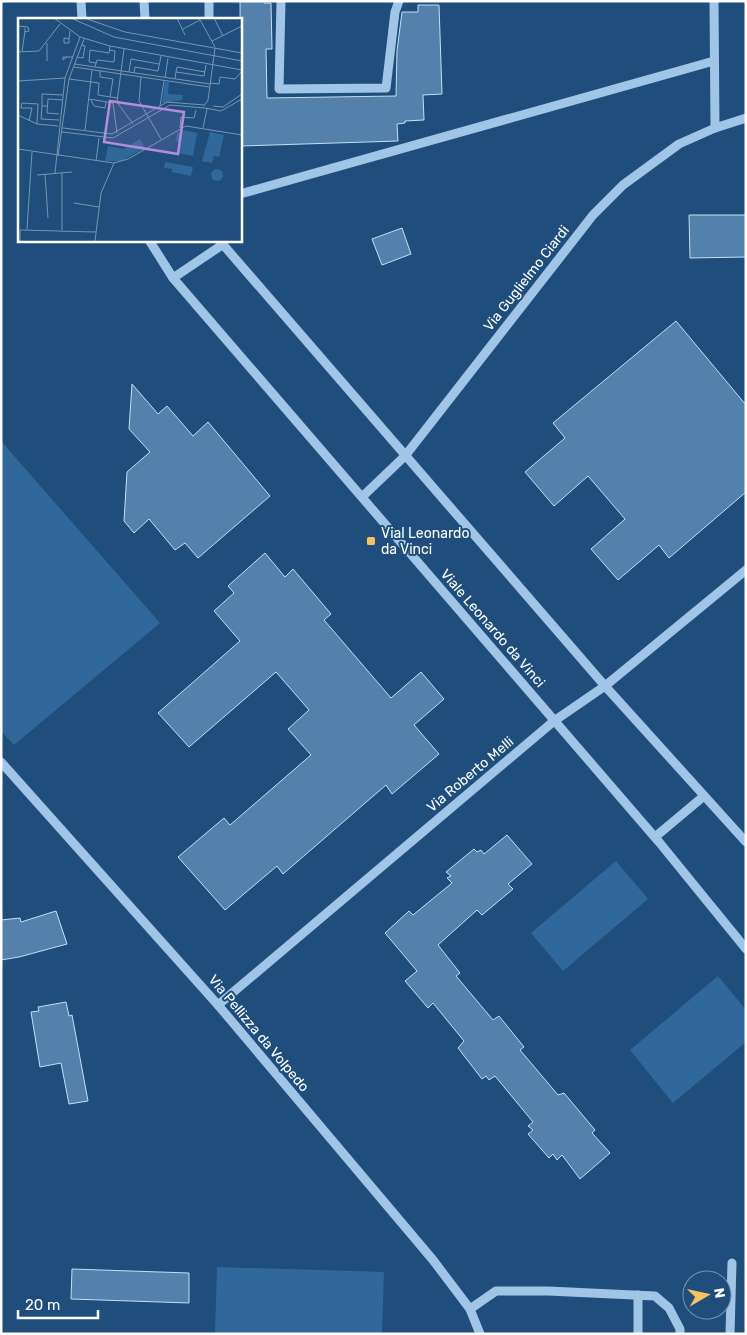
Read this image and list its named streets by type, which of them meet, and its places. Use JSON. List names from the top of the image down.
{
  "streets": {
    "street": [
      "Via Guglielmo Ciardi",
      "Viale Leonardo da Vinci",
      "Via Roberto Melli",
      "Via Pellizza da Volpedo"
    ]
  },
  "crossings": [
    ["Via Guglielmo Ciardi", "Viale Leonardo da Vinci"],
    ["Viale Leonardo da Vinci", "Via Roberto Melli"],
    ["Via Roberto Melli", "Via Pellizza da Volpedo"]
  ],
  "places": {
    "transit": ["Vial Leonardo da Vinci"]
  },
  "scale_bar": "20 m",
  "north": "right"
}
